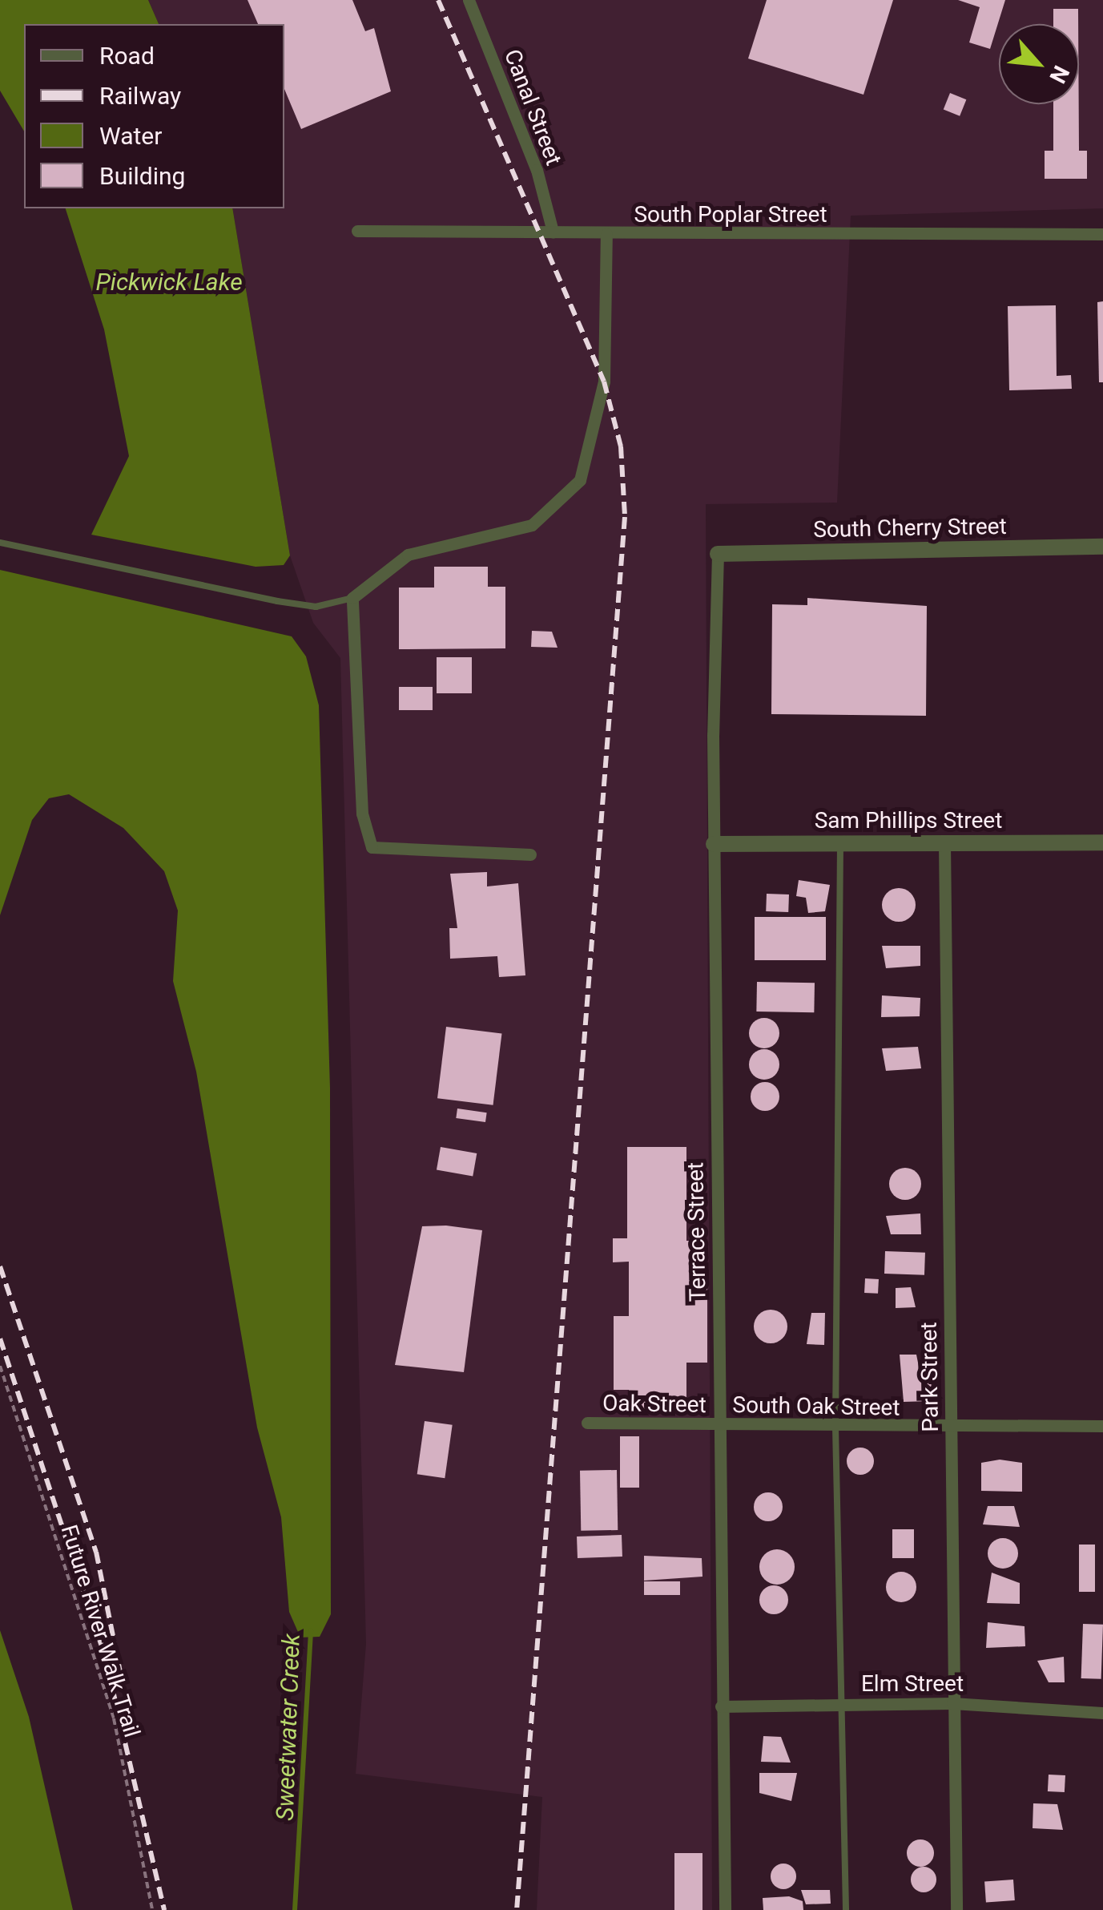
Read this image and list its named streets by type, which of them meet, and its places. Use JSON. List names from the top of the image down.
{
  "streets": {
    "street": [
      "Canal Street",
      "South Poplar Street",
      "South Cherry Street",
      "Sam Phillips Street",
      "Terrace Street",
      "Park Street",
      "Oak Street",
      "South Oak Street",
      "Elm Street"
    ],
    "path": ["Future River Walk Trail"]
  },
  "crossings": [
    ["Canal Street", "South Poplar Street"],
    ["South Cherry Street", "Terrace Street"],
    ["Sam Phillips Street", "Terrace Street"],
    ["Sam Phillips Street", "Park Street"],
    ["Terrace Street", "Oak Street"],
    ["Terrace Street", "South Oak Street"],
    ["Terrace Street", "Elm Street"],
    ["Park Street", "South Oak Street"],
    ["Park Street", "Elm Street"],
    ["Oak Street", "South Oak Street"]
  ],
  "water": ["Pickwick Lake", "Sweetwater Creek"],
  "legend": [
    "Road",
    "Railway",
    "Water",
    "Building"
  ],
  "north": "bottom right"
}
